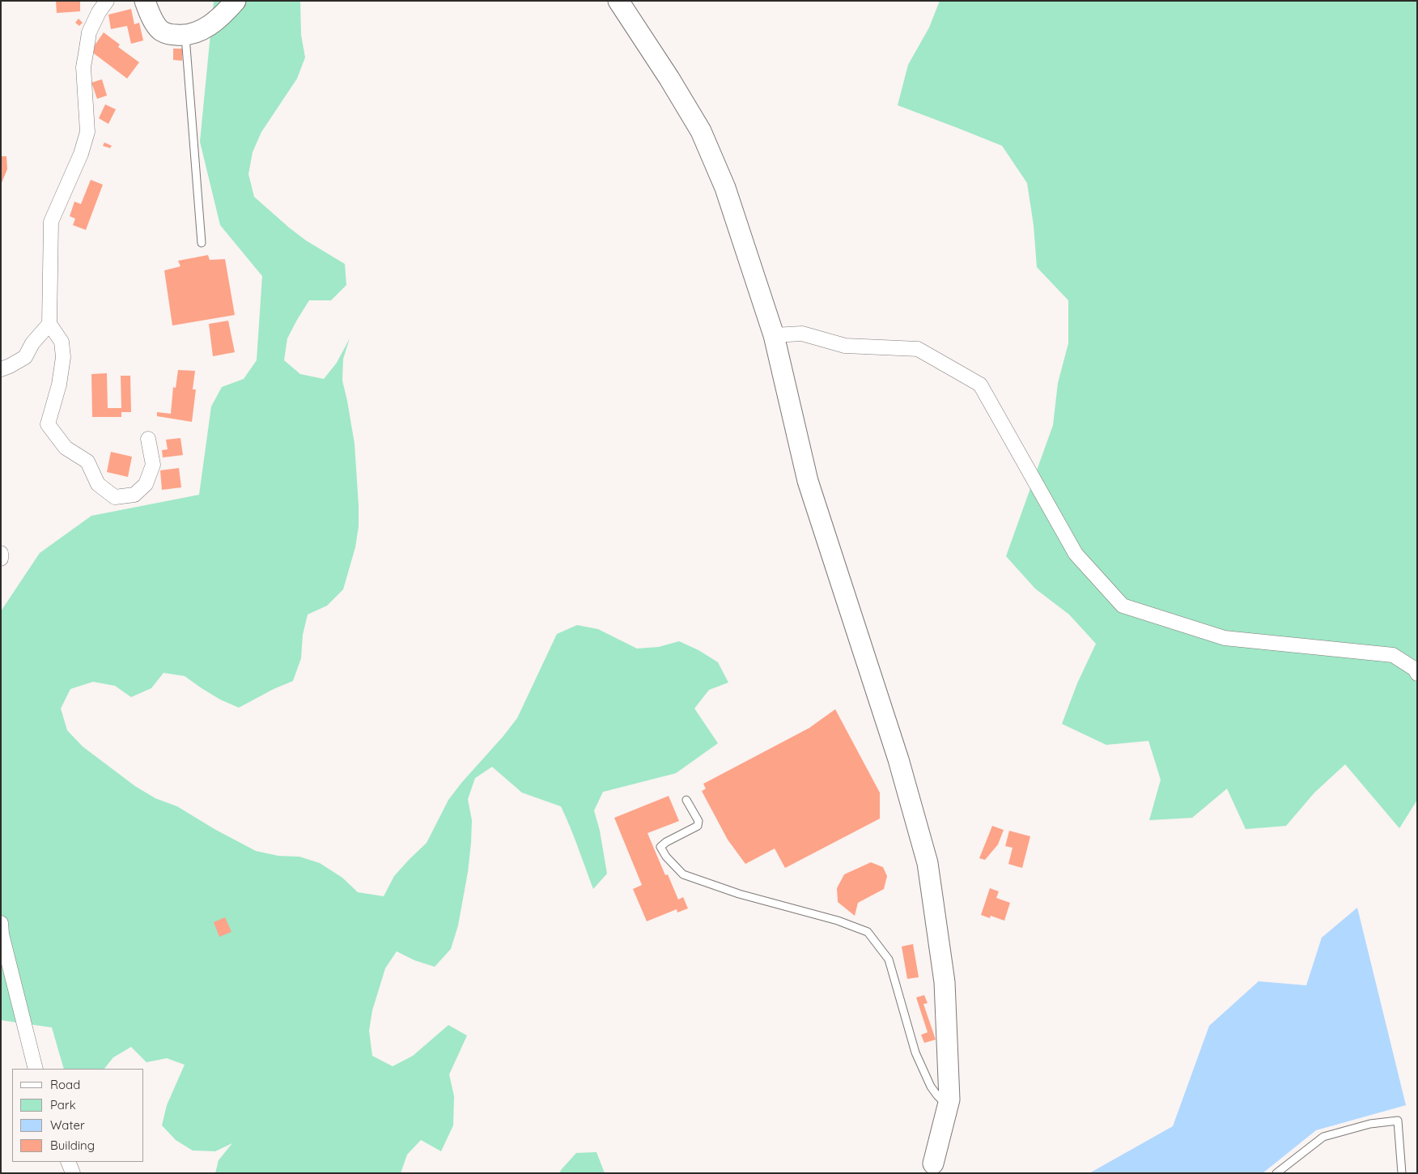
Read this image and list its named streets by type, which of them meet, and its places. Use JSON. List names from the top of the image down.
{
  "legend": [
    "Road",
    "Park",
    "Water",
    "Building"
  ]
}
